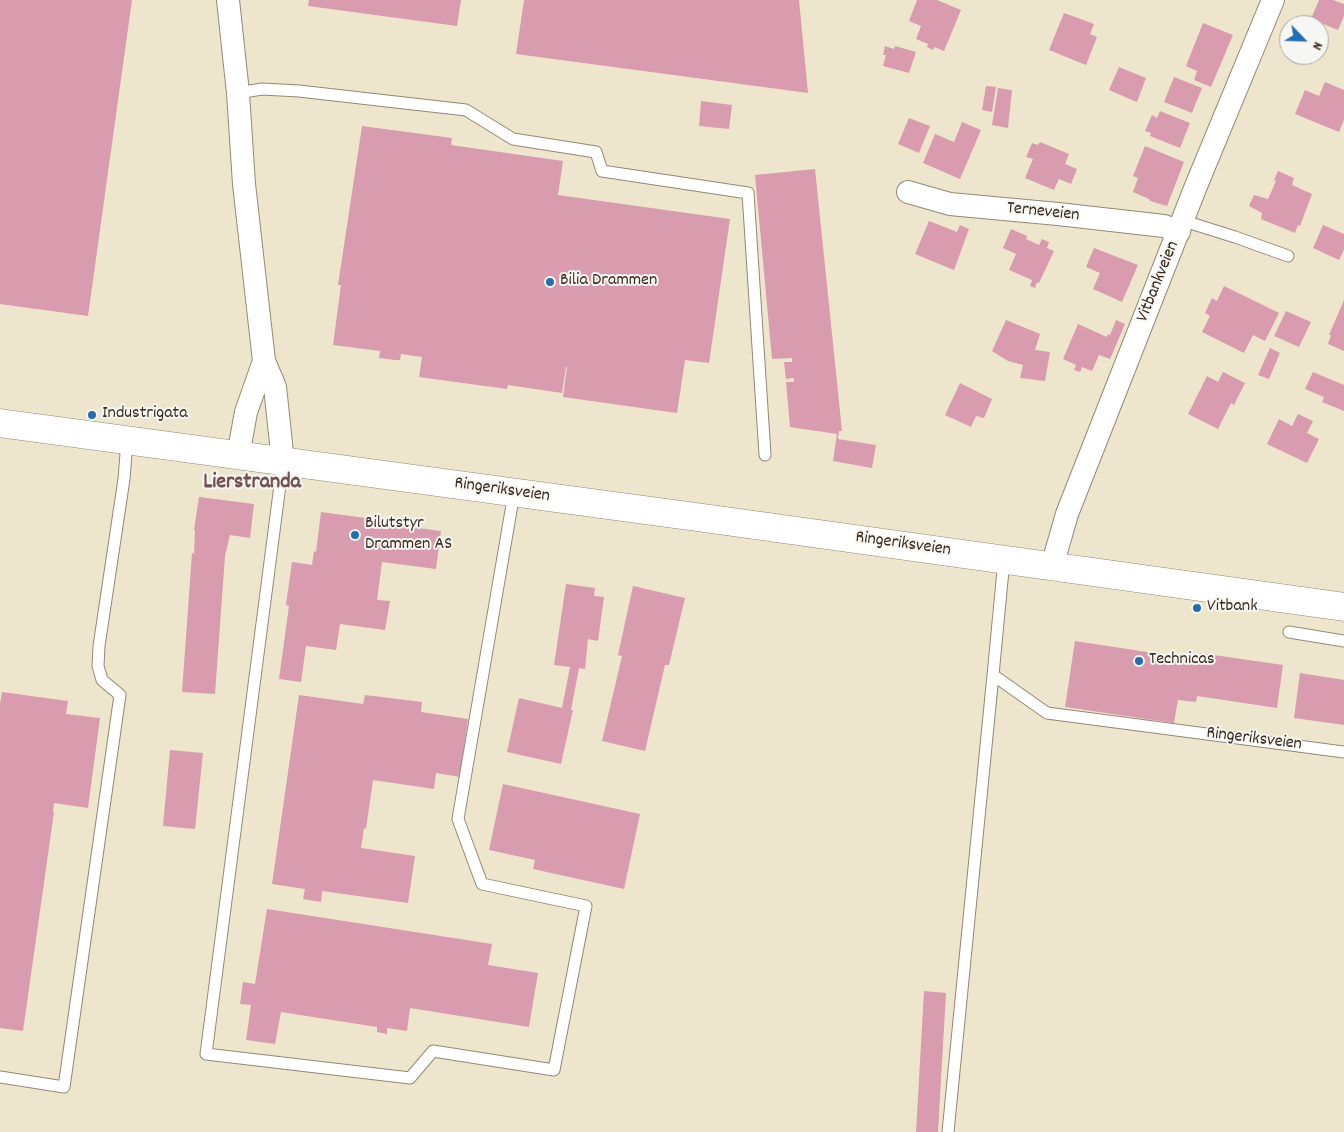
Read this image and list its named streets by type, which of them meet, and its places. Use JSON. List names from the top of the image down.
{
  "streets": {
    "highway": ["Ringeriksveien"],
    "street": ["Terneveien", "Vitbankveien"]
  },
  "crossings": [
    ["Terneveien", "Vitbankveien"],
    ["Vitbankveien", "Ringeriksveien"]
  ],
  "districts": ["Lierstranda"],
  "places": [
    "Bilia Drammen",
    "Industrigata",
    "Bilutstyr Drammen AS",
    "Vitbank",
    "Technicas"
  ],
  "north": "bottom right"
}
